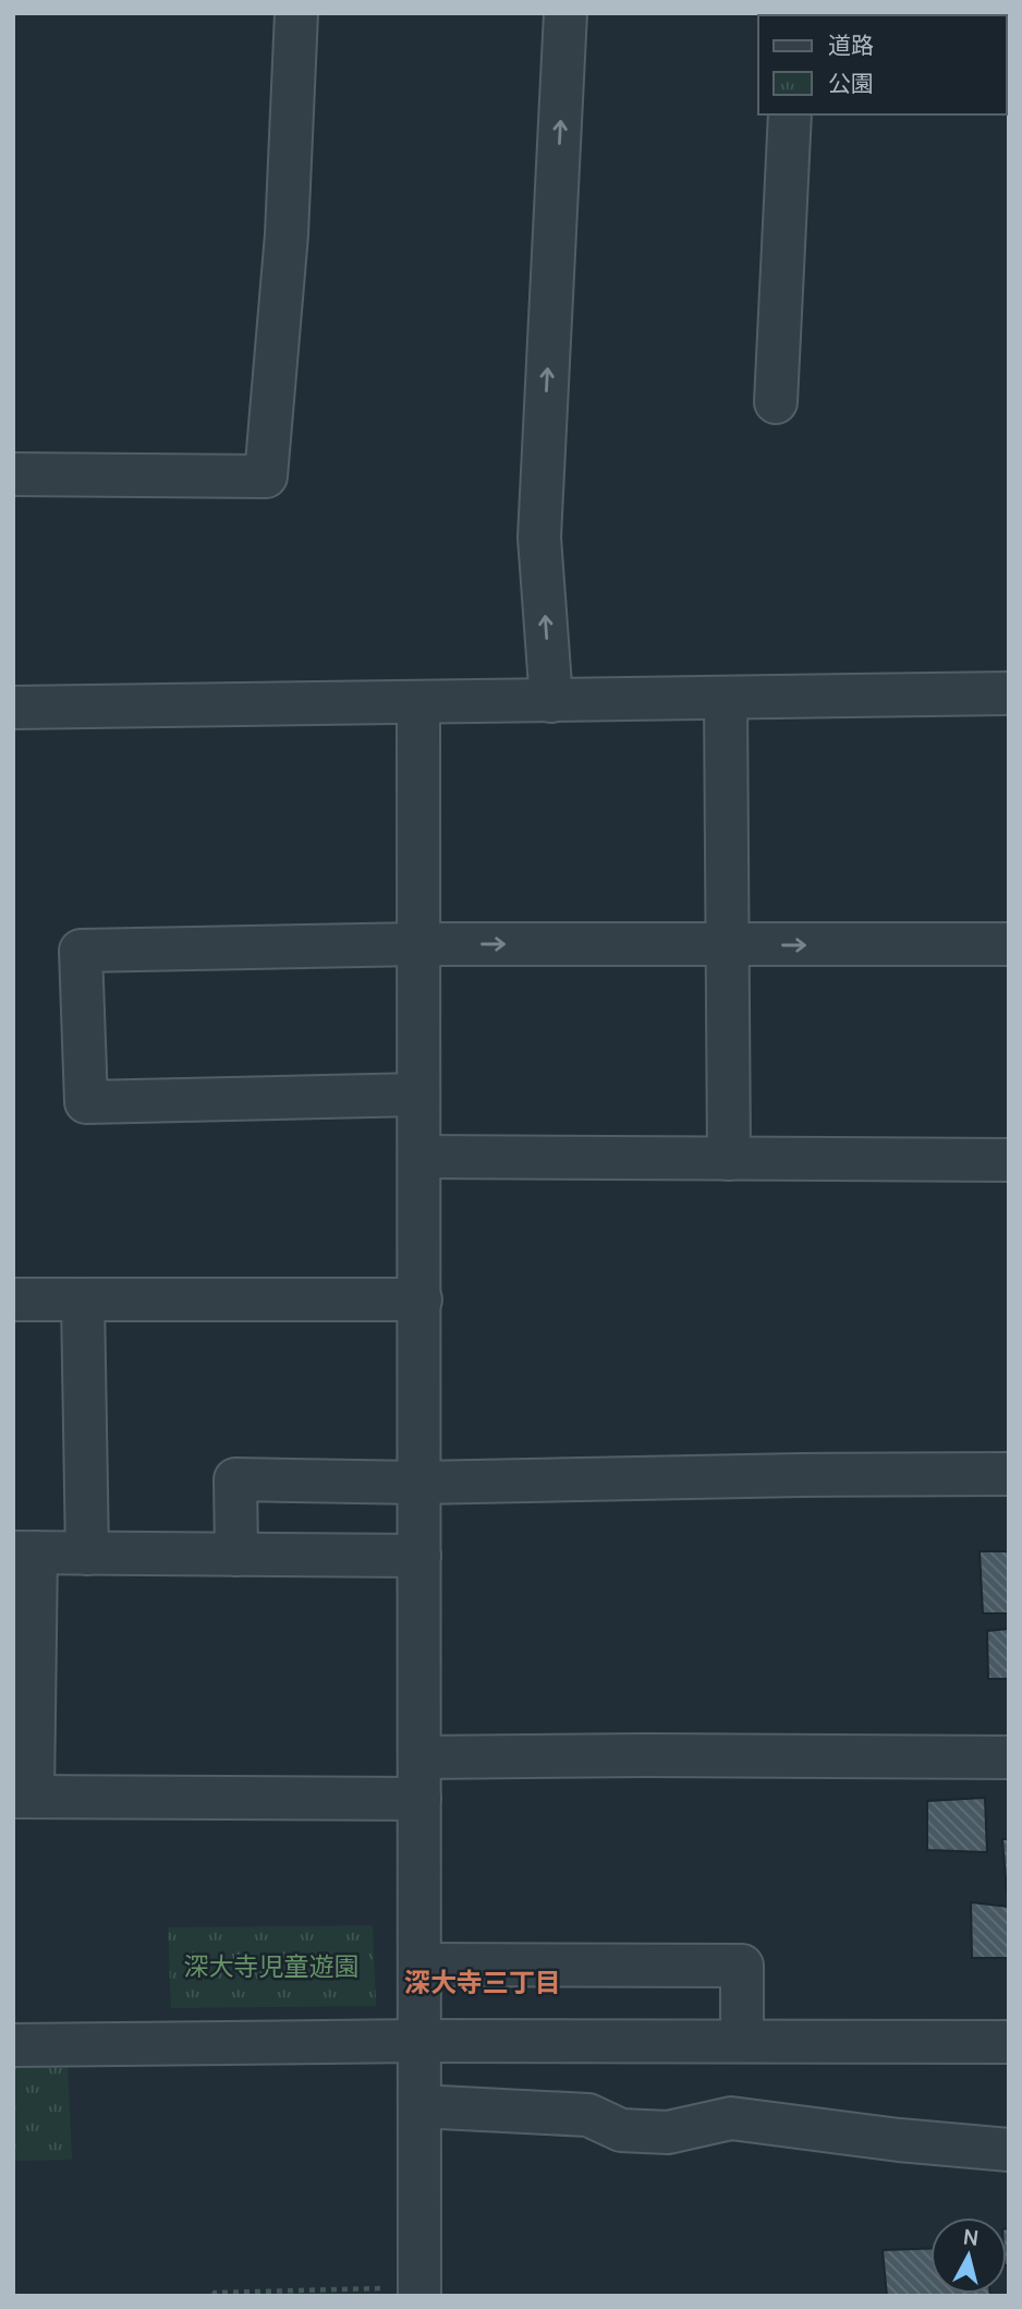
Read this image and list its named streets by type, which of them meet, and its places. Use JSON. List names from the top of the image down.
{
  "districts": ["深大寺三丁目"],
  "parks": ["深大寺児童遊園"],
  "legend": ["道路", "公園"],
  "north": "top"
}
